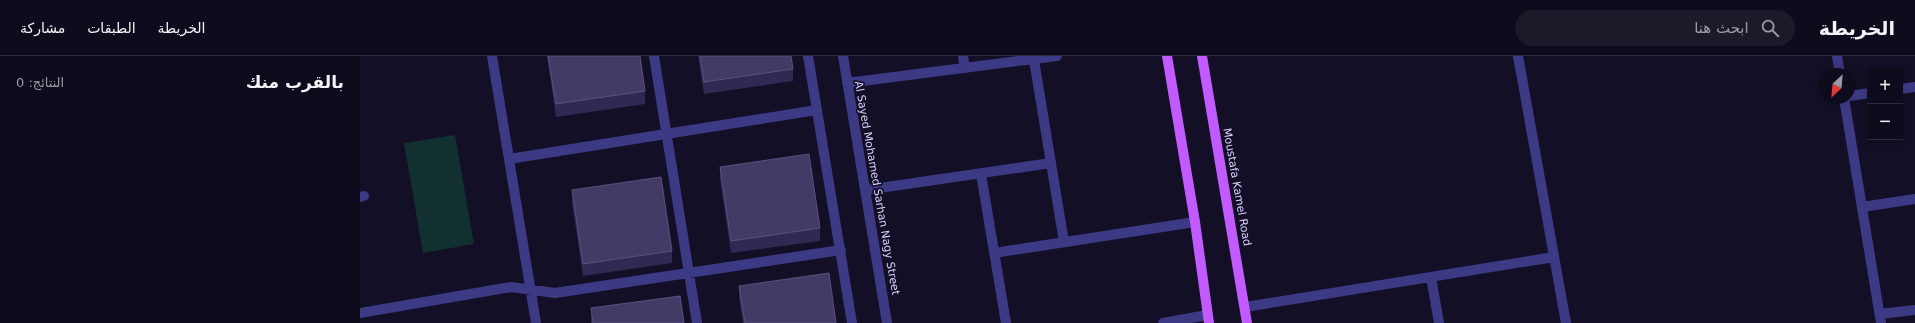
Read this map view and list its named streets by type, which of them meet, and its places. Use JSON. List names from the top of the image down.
{
  "streets": {
    "main road": ["Moustafa Kamel Road"],
    "street": ["Al Sayed Mohamed Sarhan Nagy Street"]
  },
  "north": "bottom left",
  "page": {
    "header": "الخريطة",
    "search": "ابحث هنا",
    "nav": ["الخريطة", "الطبقات", "مشاركة"],
    "heading": ["بالقرب منك", "النتائج: 0"],
    "map_buttons": ["+", "−"]
  }
}
